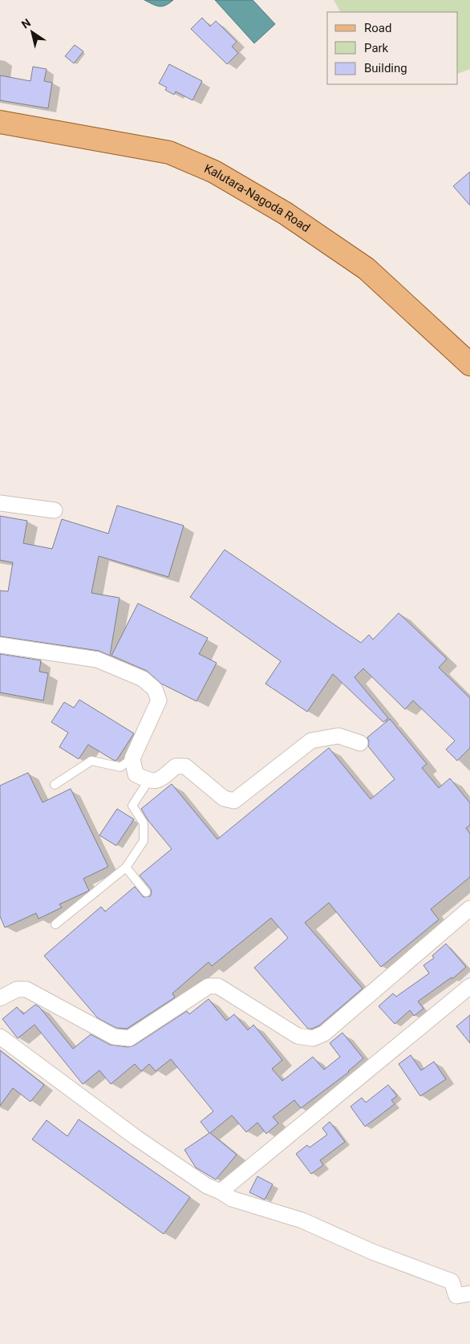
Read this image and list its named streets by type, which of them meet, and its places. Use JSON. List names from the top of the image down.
{
  "streets": {
    "main road": ["Kalutara-Nagoda Road"]
  },
  "legend": ["Road", "Park", "Building"],
  "north": "top left"
}
